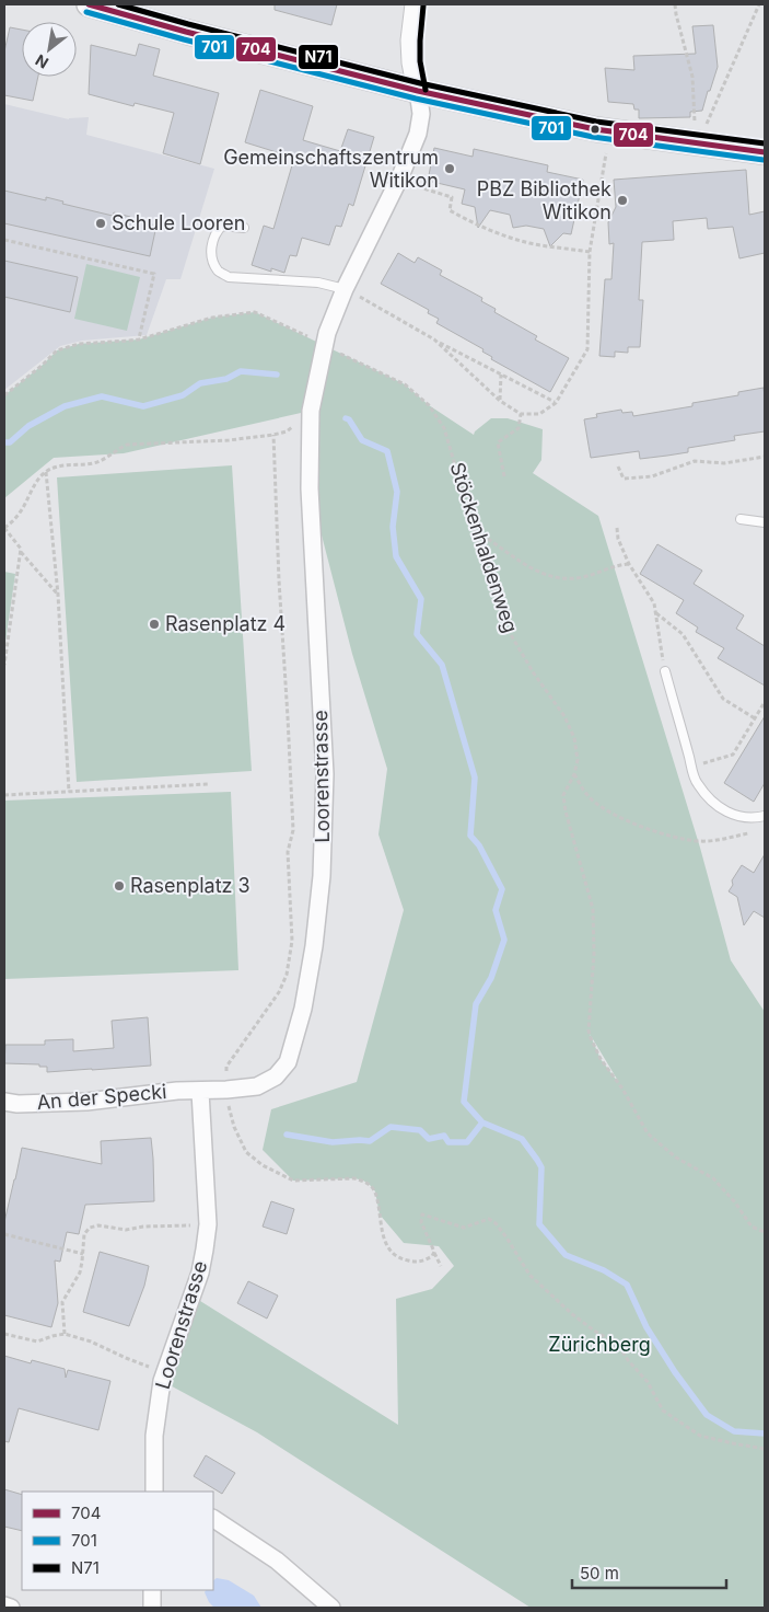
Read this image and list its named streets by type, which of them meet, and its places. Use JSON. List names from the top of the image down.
{
  "streets": {
    "street": ["Loorenstrasse", "An der Specki"],
    "path": ["Stöckenhaldenweg"]
  },
  "crossings": [
    ["Stöckenhaldenweg", "Loorenstrasse"],
    ["Loorenstrasse", "An der Specki"]
  ],
  "parks": ["Zürichberg"],
  "places": [
    "Gemeinschaftszentrum Witikon",
    "PBZ Bibliothek Witikon",
    "Schule Looren",
    "Rasenplatz 4",
    "Rasenplatz 3"
  ],
  "lines": ["transit line 704", "transit line N71", "transit line 701"],
  "legend": ["704", "701", "N71"],
  "scale_bar": "50 m",
  "north": "bottom left"
}
